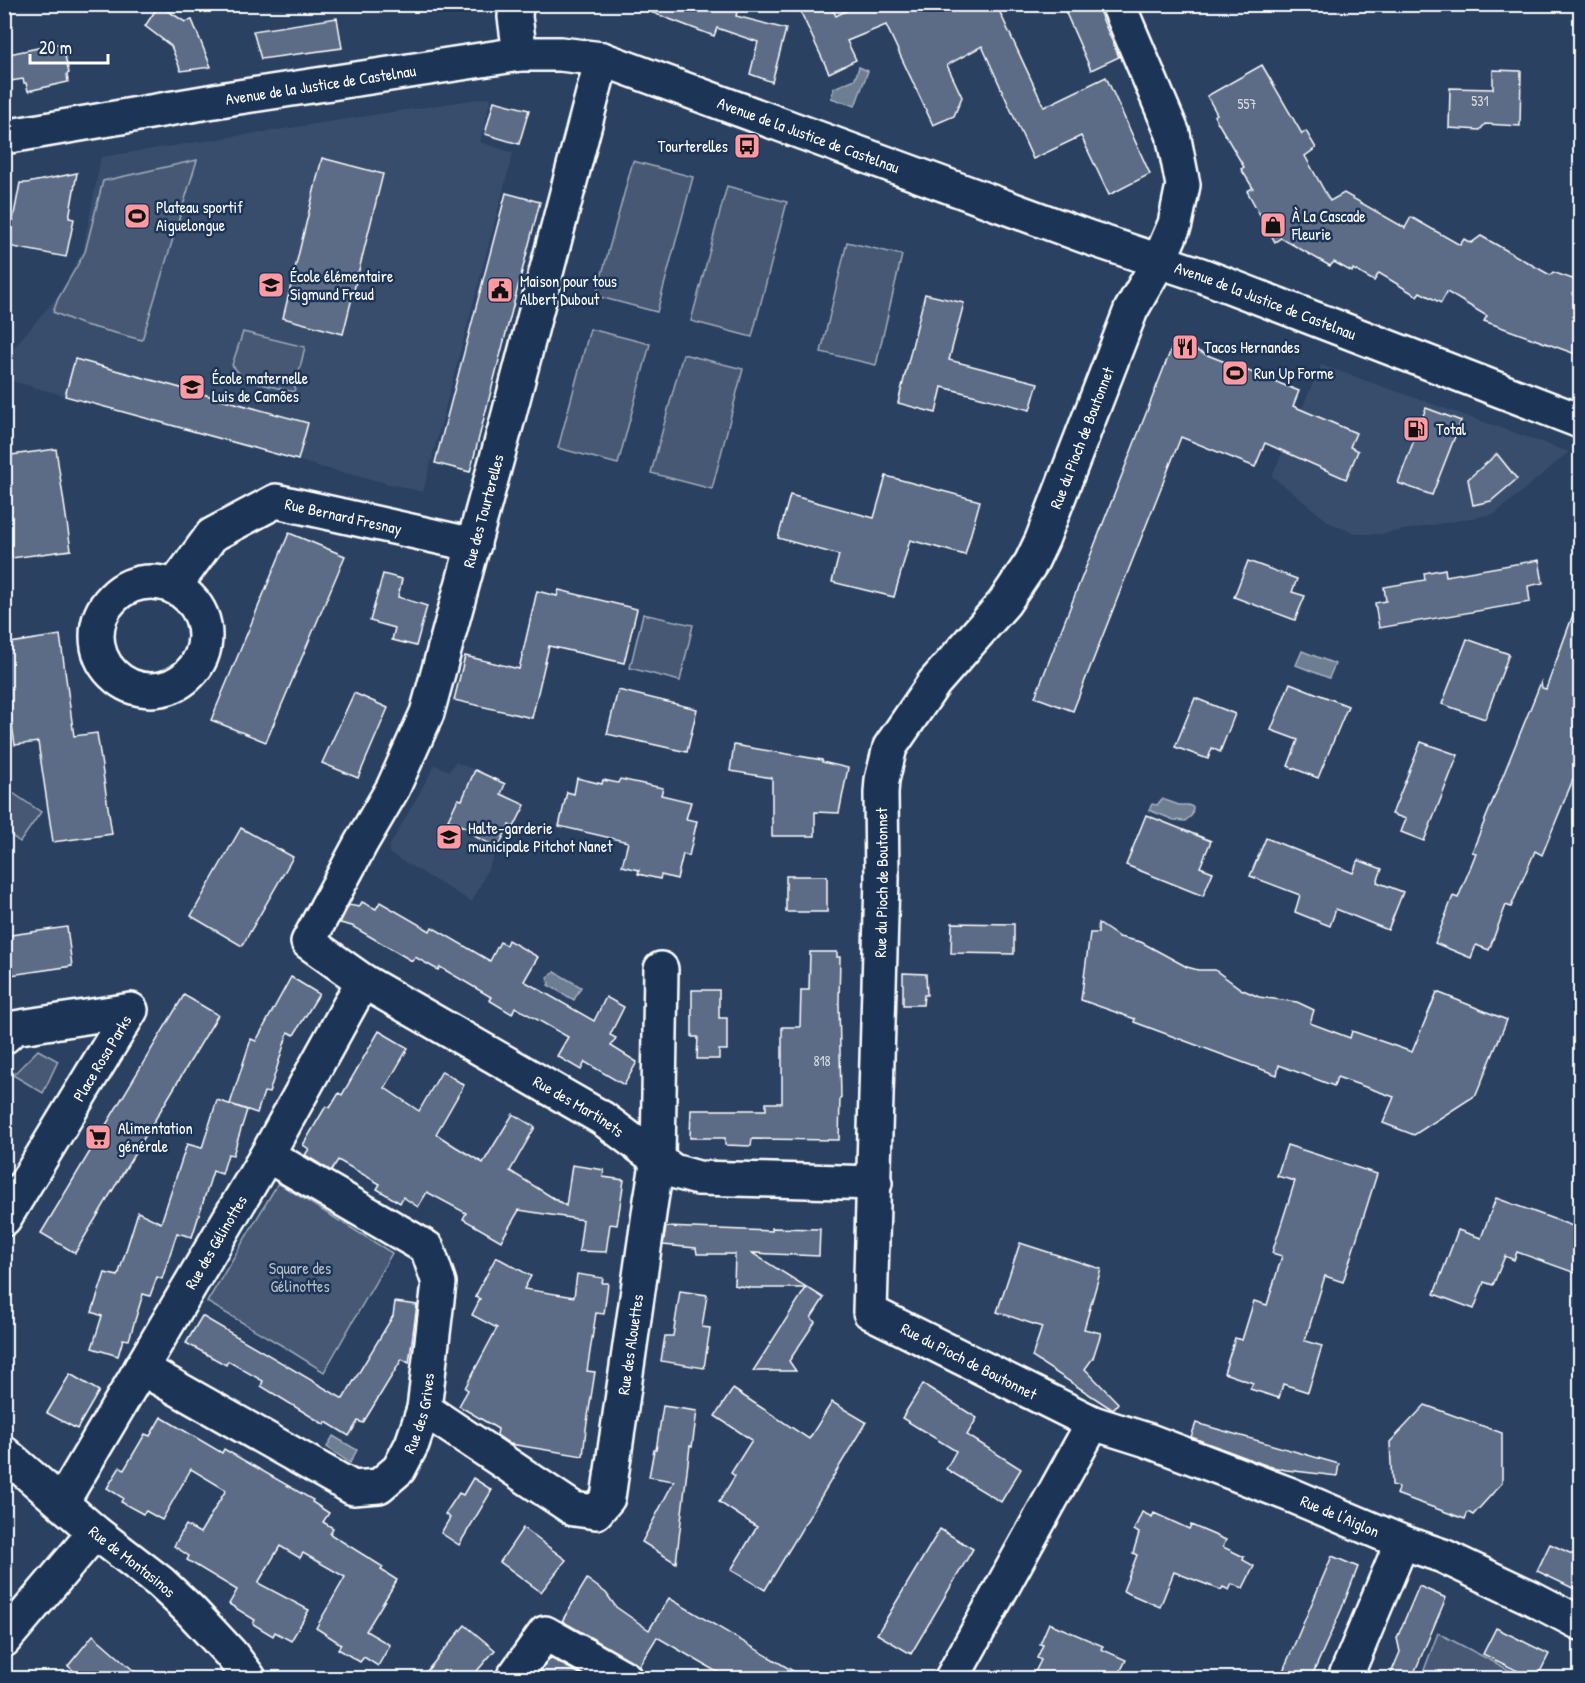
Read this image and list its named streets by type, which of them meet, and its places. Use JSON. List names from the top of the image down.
{
  "streets": {
    "street": [
      "Avenue de la Justice de Castelnau",
      "Rue du Pioch de Boutonnet",
      "Rue des Tourterelles",
      "Rue Bernard Fresnay",
      "Place Rosa Parks",
      "Rue des Martinets",
      "Rue des Gélinottes",
      "Rue des Alouettes",
      "Rue des Grives",
      "Rue de l'Aiglon",
      "Rue de Montasinos"
    ]
  },
  "crossings": [
    ["Avenue de la Justice de Castelnau", "Rue du Pioch de Boutonnet"],
    ["Avenue de la Justice de Castelnau", "Rue des Tourterelles"],
    ["Rue du Pioch de Boutonnet", "Rue des Martinets"],
    ["Rue du Pioch de Boutonnet", "Rue de l'Aiglon"],
    ["Rue des Tourterelles", "Rue Bernard Fresnay"],
    ["Rue des Tourterelles", "Rue des Martinets"],
    ["Rue des Martinets", "Rue des Gélinottes"],
    ["Rue des Martinets", "Rue des Alouettes"],
    ["Rue des Gélinottes", "Rue des Grives"],
    ["Rue des Gélinottes", "Rue de Montasinos"],
    ["Rue des Alouettes", "Rue des Grives"]
  ],
  "parks": ["Square des Gélinottes"],
  "places": {
    "bus stop": ["Tourterelles"],
    "sports": ["Plateau sportif Aiguelongue", "Run Up Forme"],
    "shop": ["À La Cascade Fleurie"],
    "school or university": ["École élémentaire Sigmund Freud", "École maternelle Luis de Camões", "Halte-garderie municipale Pitchot Nanet"],
    "public building": ["Maison pour tous Albert Dubout"],
    "restaurant": ["Tacos Hernandes"],
    "fuel station": ["Total"],
    "supermarket": ["Alimentation générale"]
  },
  "house_numbers": ["531", "557", "818"],
  "scale_bar": "20 m"
}
